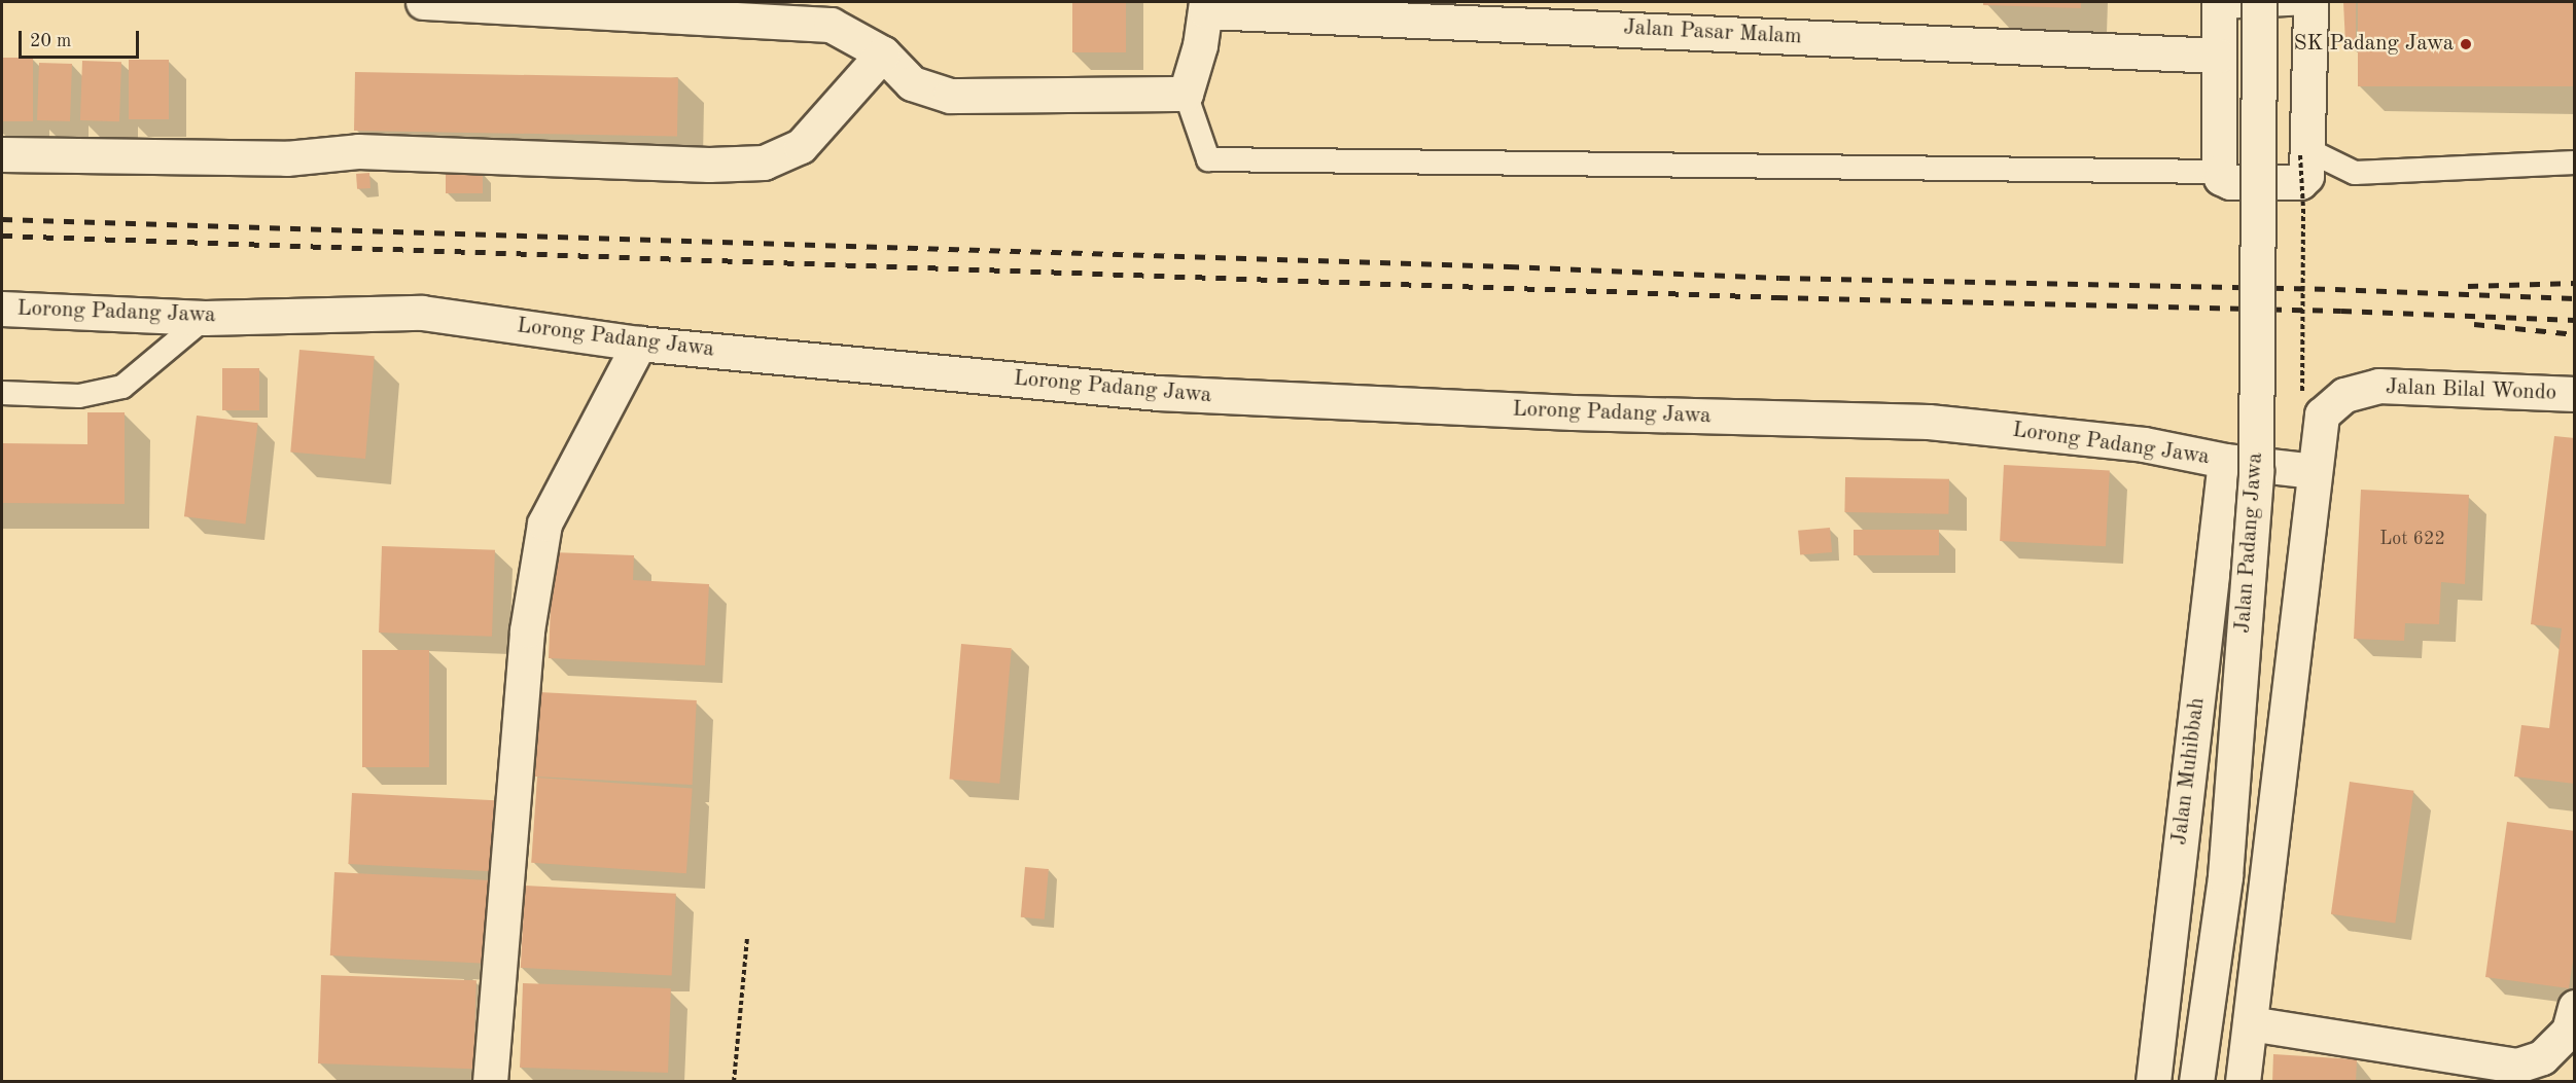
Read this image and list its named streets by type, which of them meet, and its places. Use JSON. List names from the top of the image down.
{
  "streets": {
    "street": [
      "Jalan Pasar Malam",
      "Lorong Padang Jawa",
      "Jalan Bilal Wondo",
      "Jalan Padang Jawa",
      "Jalan Muhibbah"
    ]
  },
  "crossings": [
    ["Lorong Padang Jawa", "Jalan Bilal Wondo"],
    ["Lorong Padang Jawa", "Jalan Muhibbah"]
  ],
  "places": ["SK Padang Jawa"],
  "house_numbers": ["Lot 622"],
  "scale_bar": "20 m"
}
